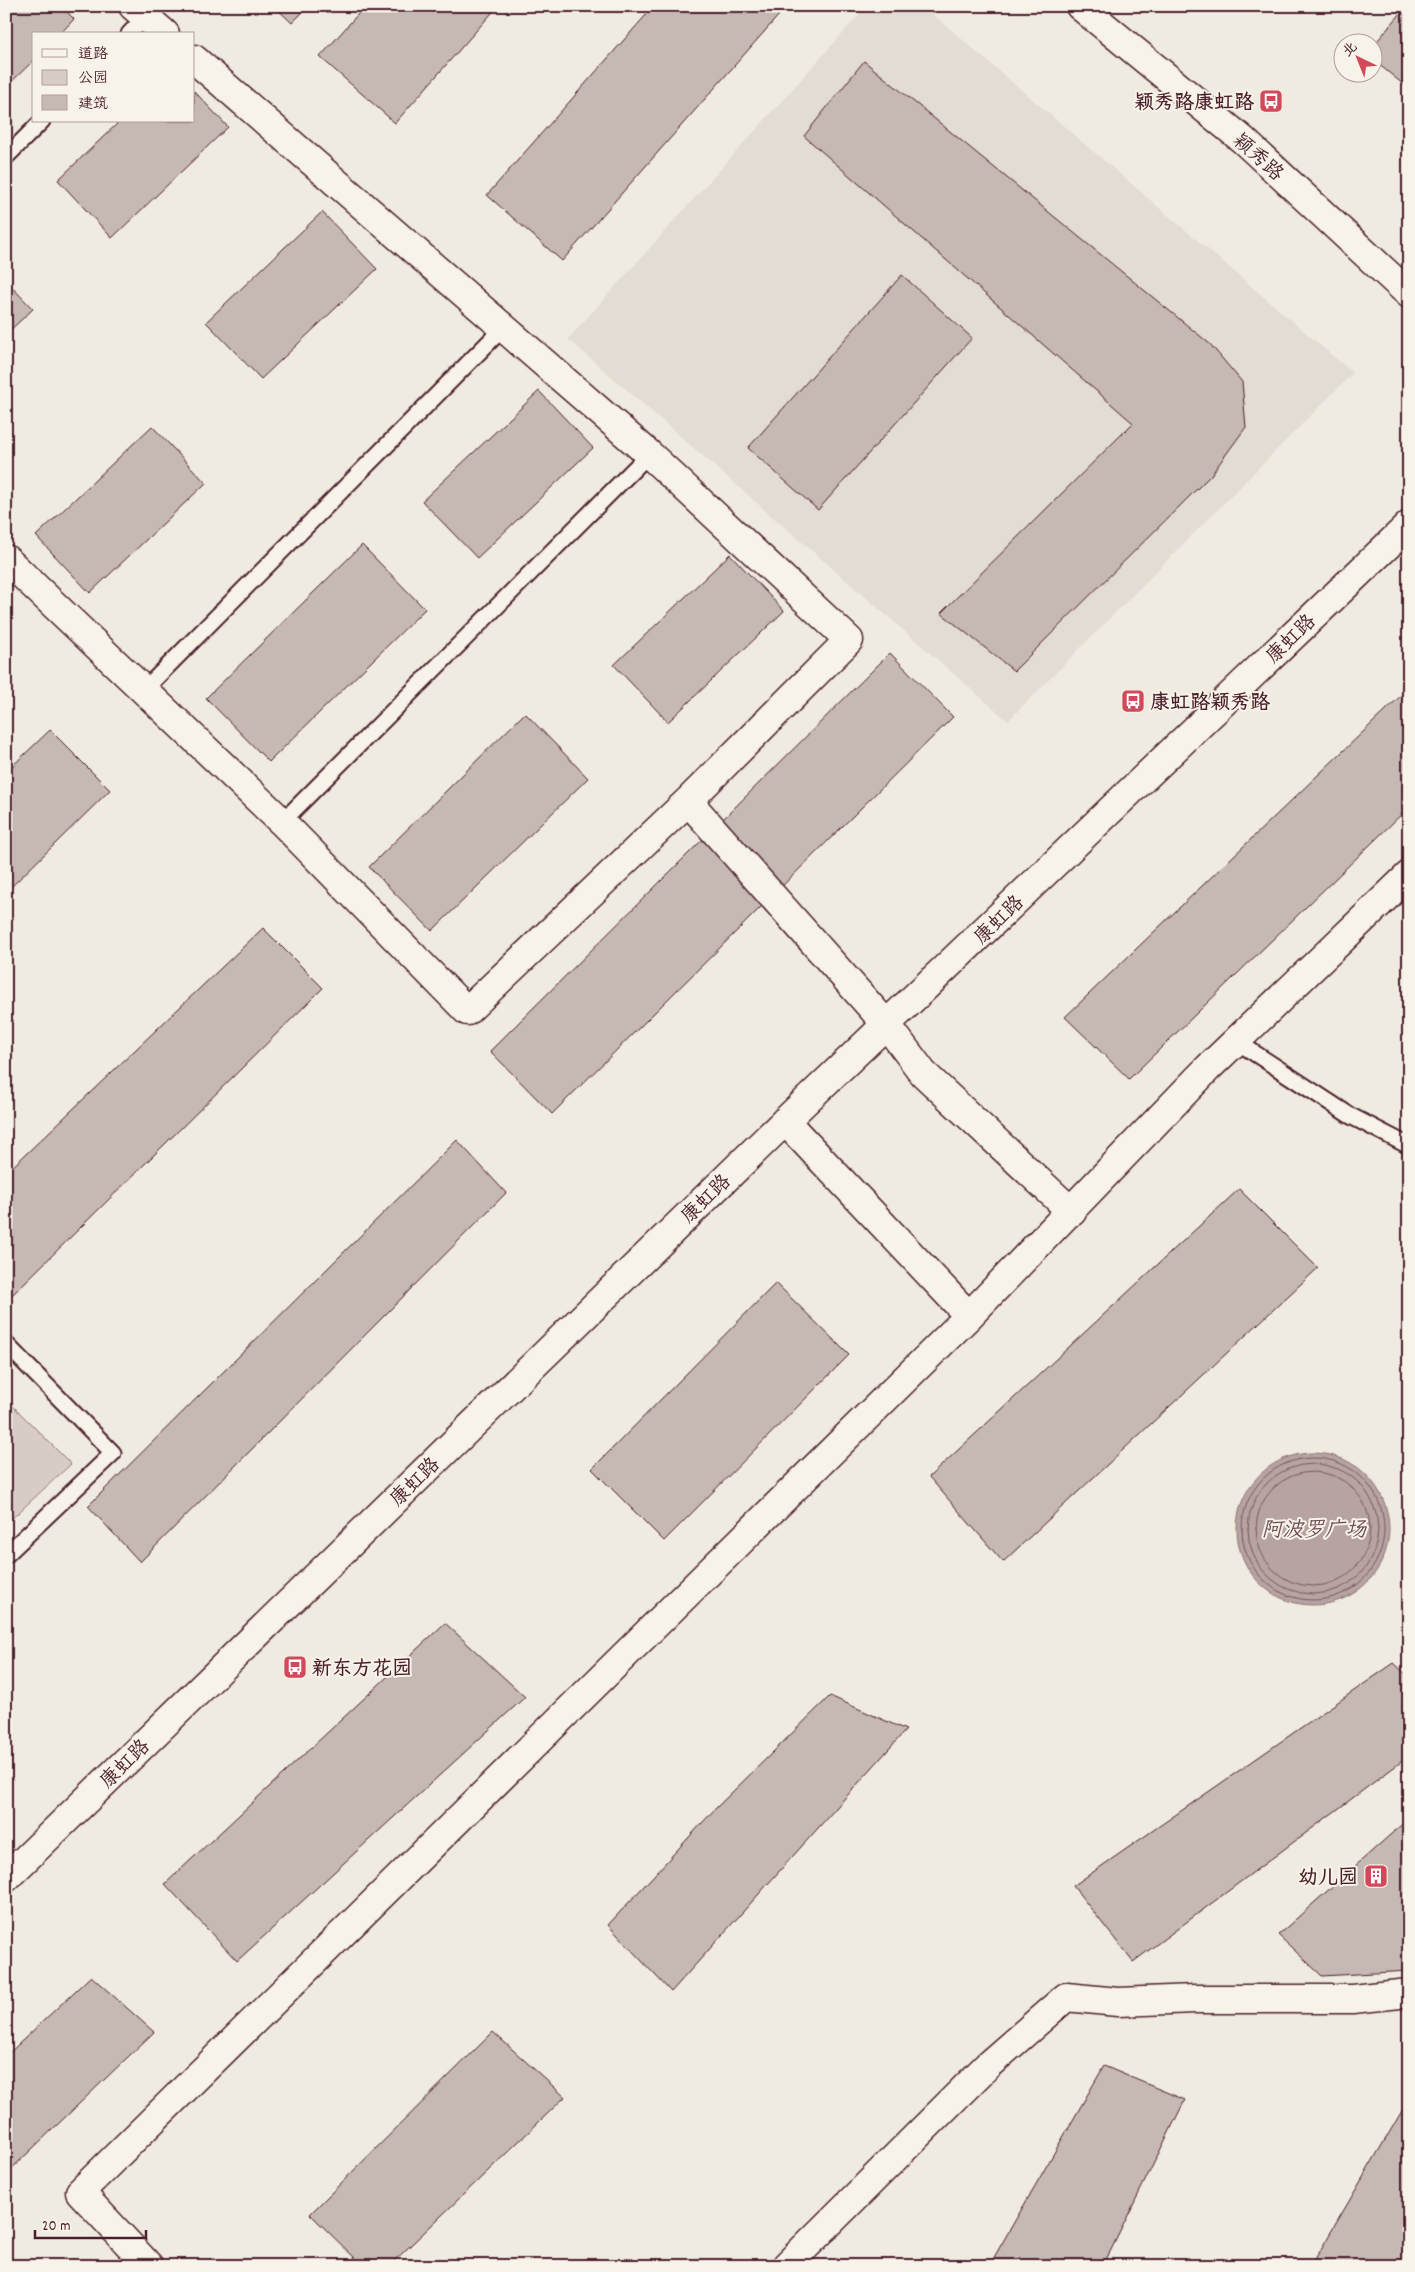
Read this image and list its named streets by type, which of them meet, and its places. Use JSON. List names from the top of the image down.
{
  "streets": {
    "street": ["颖秀路", "康虹路"]
  },
  "water": ["阿波罗广场"],
  "places": {
    "bus stop": ["颖秀路康虹路", "康虹路颖秀路", "新东方花园"],
    "building": ["幼儿园"]
  },
  "legend": ["道路", "公园", "建筑"],
  "scale_bar": "20 m",
  "north": "top left"
}
